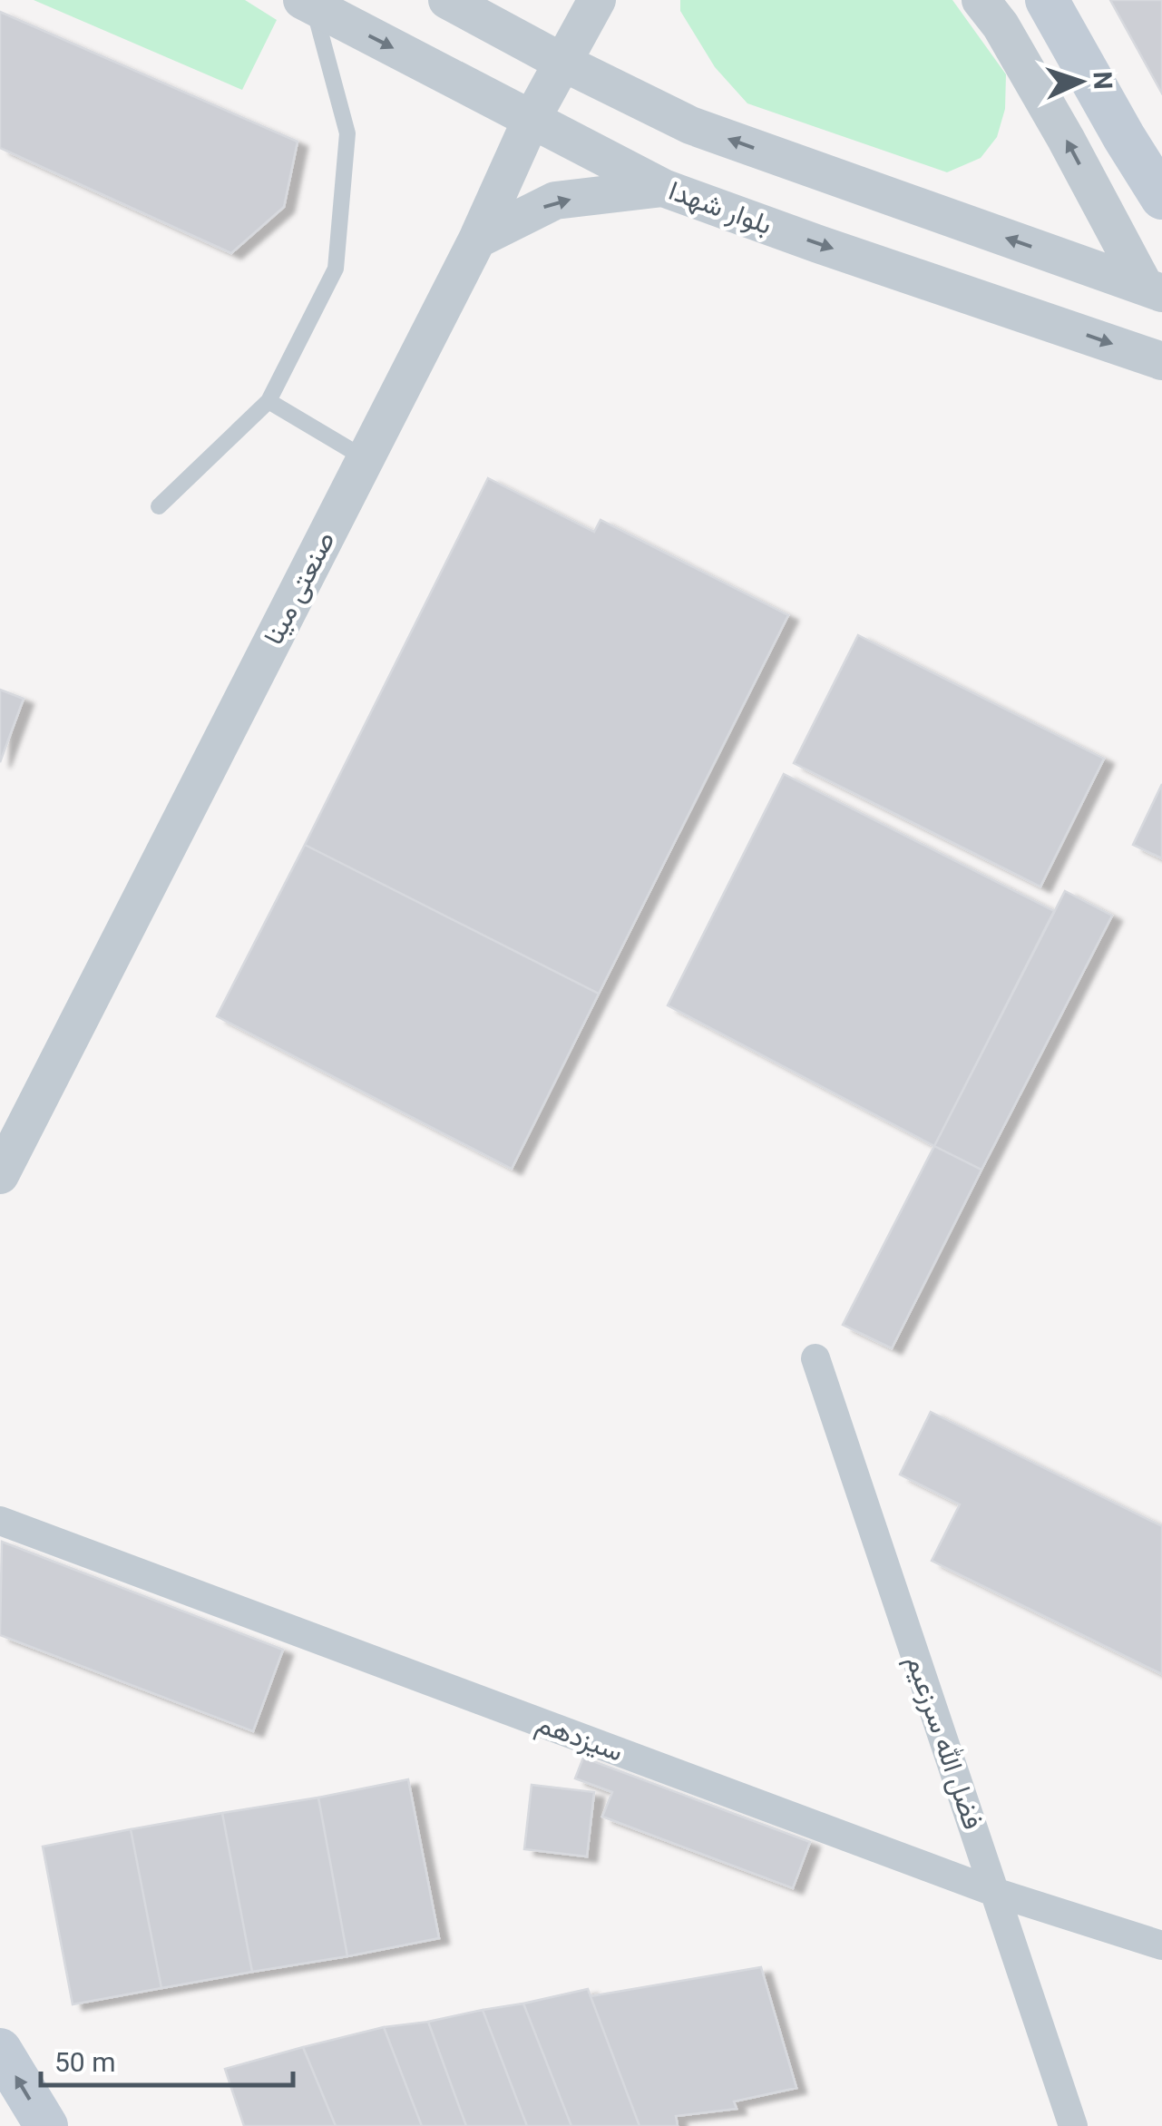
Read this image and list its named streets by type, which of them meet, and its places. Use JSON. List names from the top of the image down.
{
  "streets": {
    "street": [
      "بلوار شهدا",
      "صنعتی مینا",
      "سیزدهم",
      "فضل الله سرزعیم"
    ]
  },
  "crossings": [
    ["بلوار شهدا", "صنعتی مینا"],
    ["سیزدهم", "فضل الله سرزعیم"]
  ],
  "scale_bar": "50 m",
  "north": "right"
}
